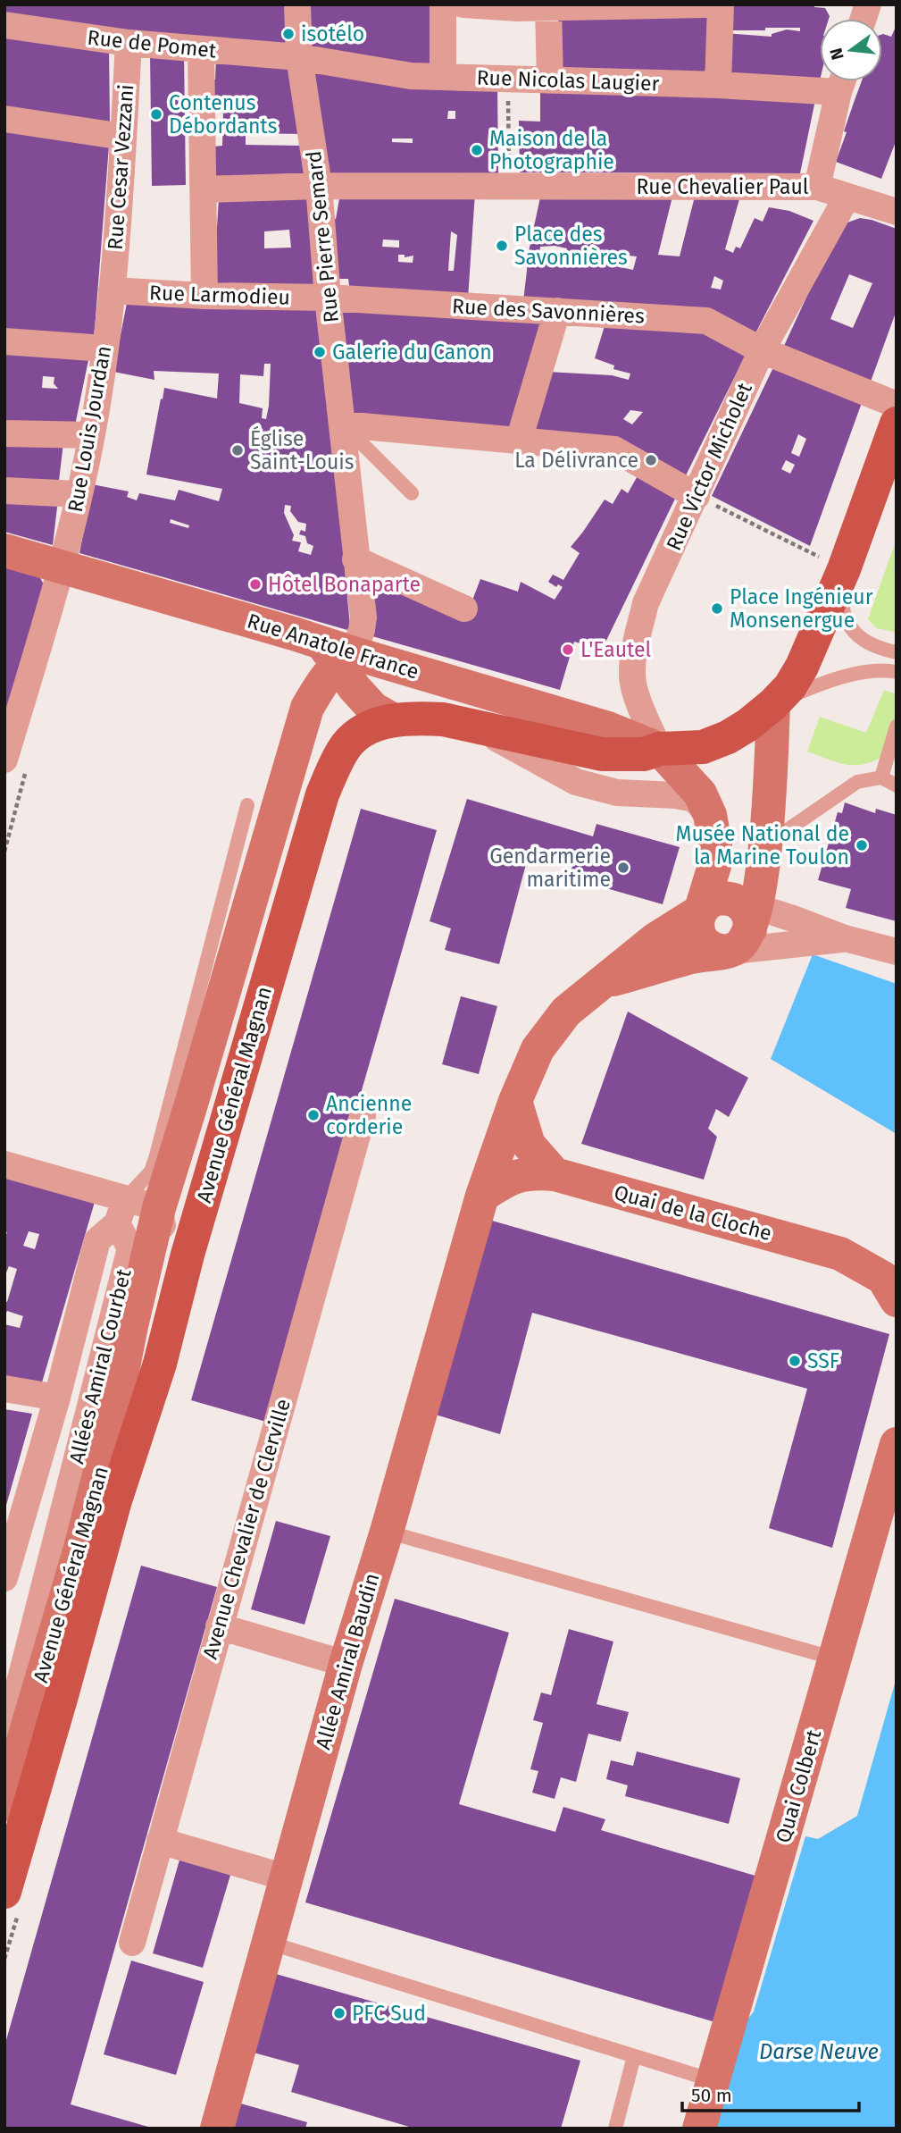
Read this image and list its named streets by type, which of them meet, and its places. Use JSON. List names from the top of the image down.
{
  "streets": {
    "main road": ["Avenue Général Magnan"],
    "street": [
      "Rue de Pomet",
      "Rue Nicolas Laugier",
      "Rue Cesar Vezzani",
      "Rue Chevalier Paul",
      "Rue Pierre Semard",
      "Rue Larmodieu",
      "Rue des Savonnières",
      "Rue Louis Jourdan",
      "Rue Victor Micholet",
      "Rue Anatole France",
      "Quai de la Cloche",
      "Allées Amiral Courbet",
      "Avenue Chevalier de Clerville",
      "Allée Amiral Baudin",
      "Quai Colbert"
    ]
  },
  "crossings": [
    ["Rue de Pomet", "Rue Nicolas Laugier"],
    ["Rue de Pomet", "Rue Cesar Vezzani"],
    ["Rue de Pomet", "Rue Pierre Semard"],
    ["Rue Nicolas Laugier", "Rue Pierre Semard"],
    ["Rue Cesar Vezzani", "Rue Larmodieu"],
    ["Rue Cesar Vezzani", "Rue Louis Jourdan"],
    ["Rue Chevalier Paul", "Rue Pierre Semard"],
    ["Rue Chevalier Paul", "Rue Victor Micholet"],
    ["Rue Pierre Semard", "Rue Larmodieu"],
    ["Rue Pierre Semard", "Rue des Savonnières"],
    ["Rue Pierre Semard", "Rue Anatole France"],
    ["Rue Pierre Semard", "Avenue Général Magnan"],
    ["Rue Larmodieu", "Rue des Savonnières"],
    ["Rue Larmodieu", "Rue Louis Jourdan"],
    ["Rue des Savonnières", "Rue Victor Micholet"],
    ["Rue Louis Jourdan", "Rue Anatole France"],
    ["Rue Victor Micholet", "Rue Anatole France"],
    ["Rue Victor Micholet", "Avenue Général Magnan"],
    ["Rue Anatole France", "Avenue Général Magnan"],
    ["Avenue Général Magnan", "Allées Amiral Courbet"],
    ["Quai de la Cloche", "Allée Amiral Baudin"]
  ],
  "water": ["Darse Neuve"],
  "places": [
    "isotélo",
    "Contenus Débordants",
    "Maison de la Photographie",
    "Place des Savonnières",
    "Galerie du Canon",
    "Église Saint-Louis",
    "La Délivrance",
    "Hôtel Bonaparte",
    "Place Ingénieur Monsenergue",
    "L'Eautel",
    "Musée National de la Marine Toulon",
    "Gendarmerie maritime",
    "Ancienne corderie",
    "SSF",
    "PFC Sud"
  ],
  "scale_bar": "50 m",
  "north": "left"
}
